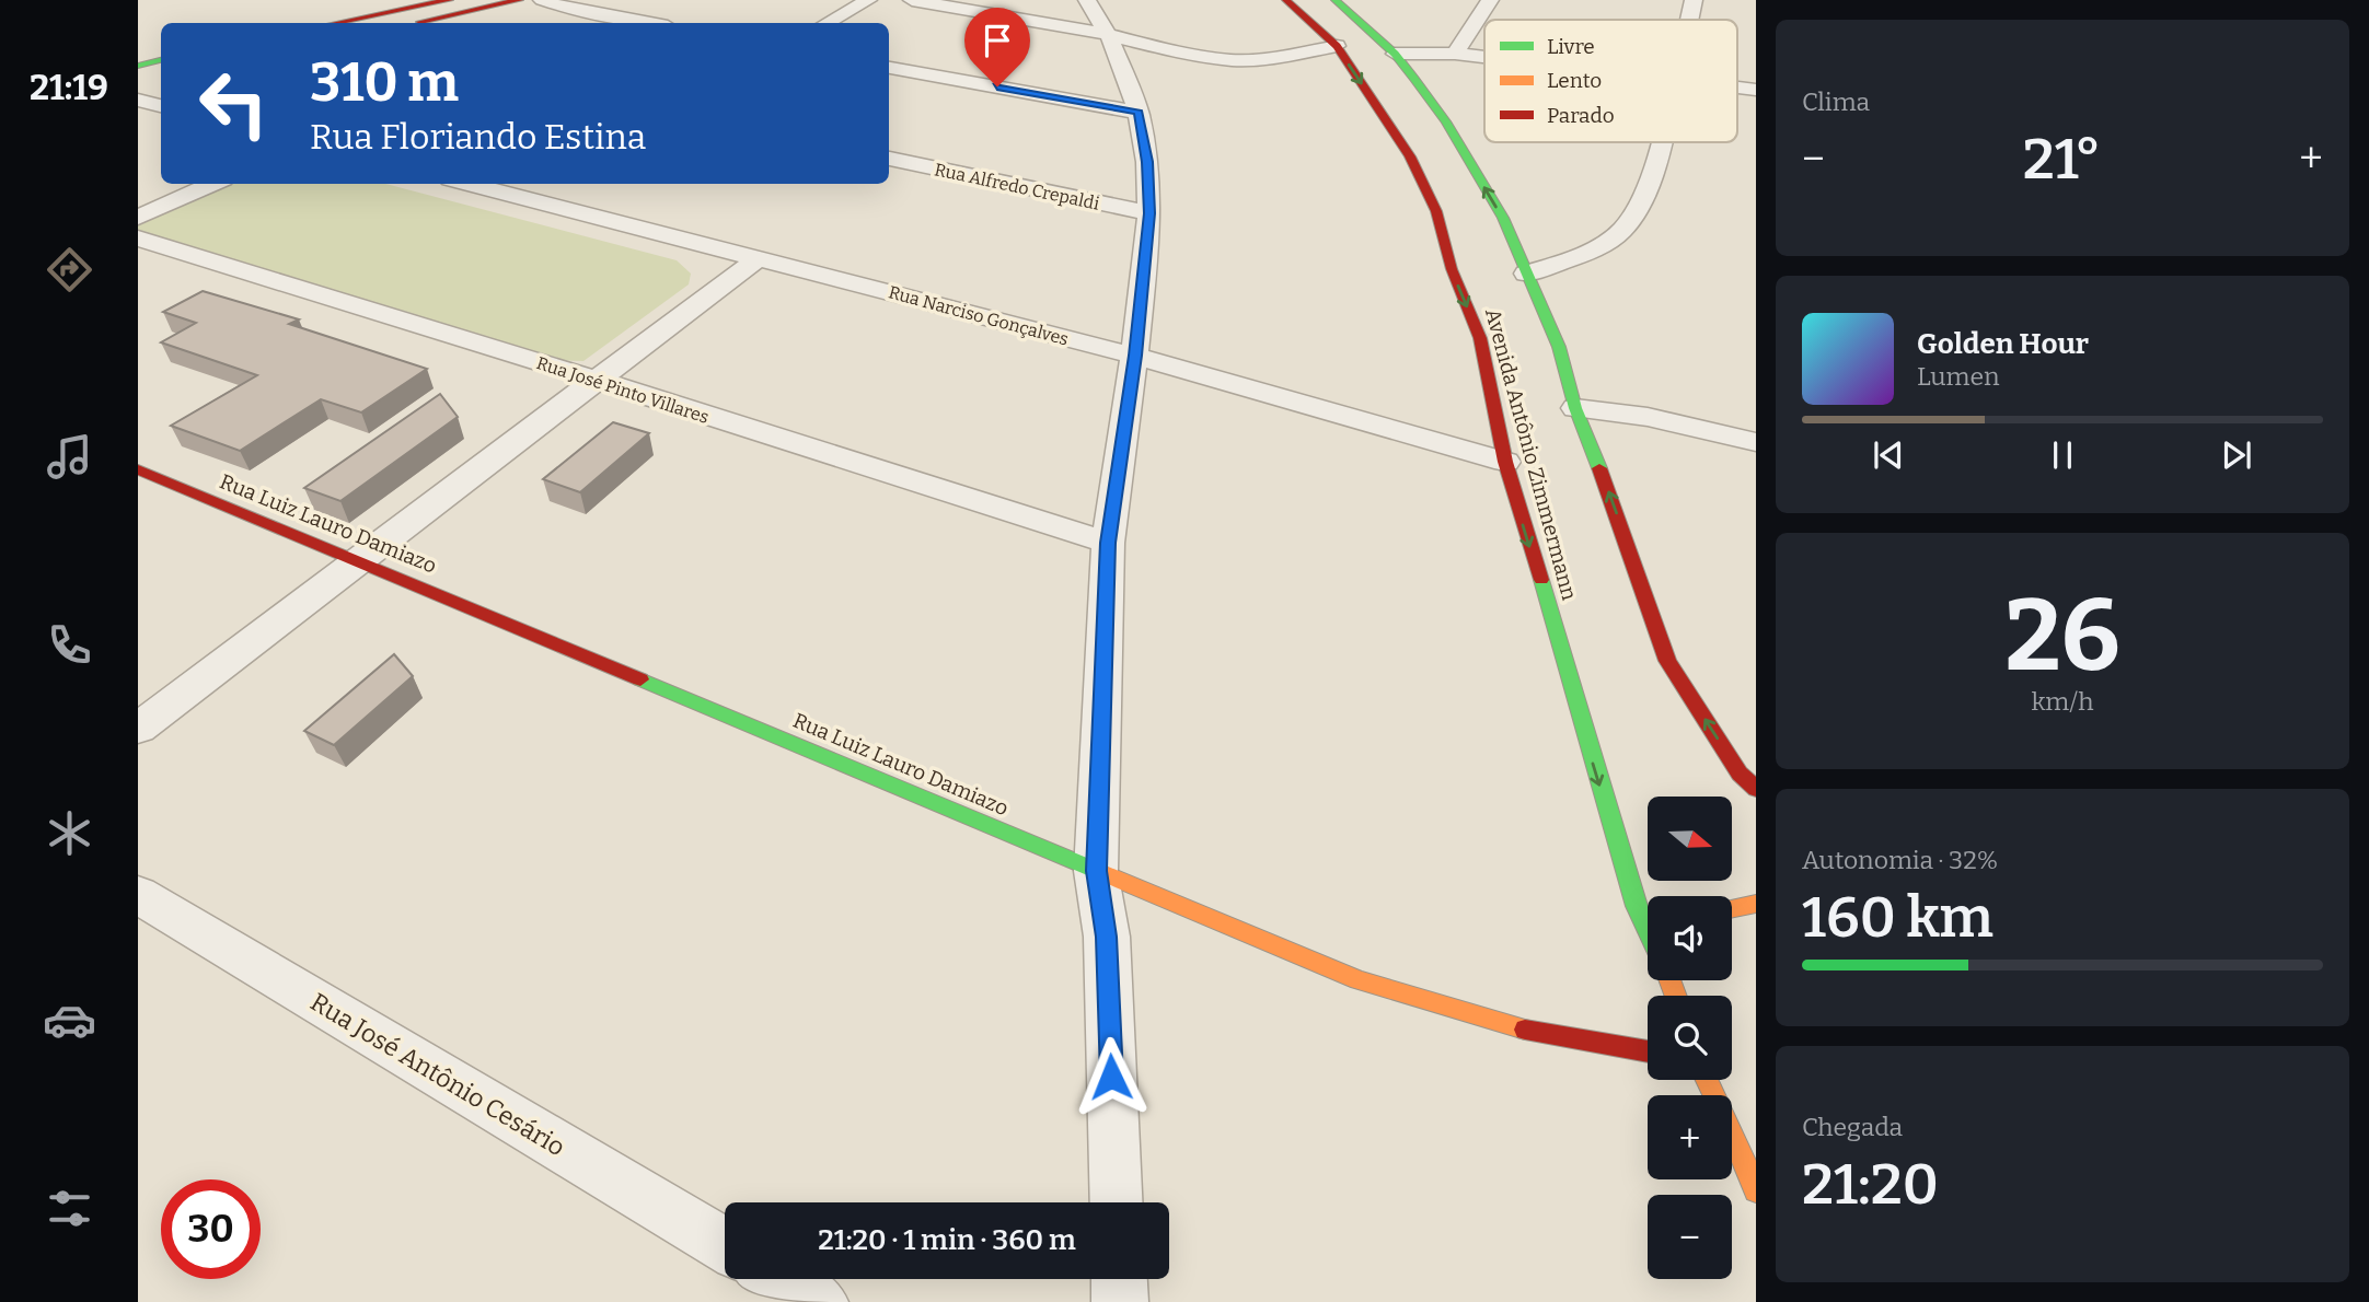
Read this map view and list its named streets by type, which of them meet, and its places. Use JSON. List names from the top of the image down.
{
  "streets": {
    "street": [
      "Rua Alfredo Crepaldi",
      "Rua Narciso Gonçalves",
      "Rua José Pinto Villares",
      "Avenida Antônio Zimmermann",
      "Rua Luiz Lauro Damiazo",
      "Rua José Antônio Cesário"
    ]
  },
  "crossings": [
    ["Rua Narciso Gonçalves", "Avenida Antônio Zimmermann"]
  ],
  "legend": ["Livre", "Lento", "Parado"],
  "north": "right",
  "page": {
    "tabs": "21:19",
    "tile": [
      "Clima",
      ["26", "km/h"],
      ["Autonomia · 32%", "160 km"],
      ["Chegada", "21:20"]
    ],
    "turn": ["310 m", "Rua Floriando Estina"],
    "heat": ["−", "21°", "+"],
    "song": ["Golden Hour", "Lumen"],
    "map_buttons": ["+", "−"],
    "limit": "30",
    "trip": "21:20 · 1 min · 360 m"
  }
}
